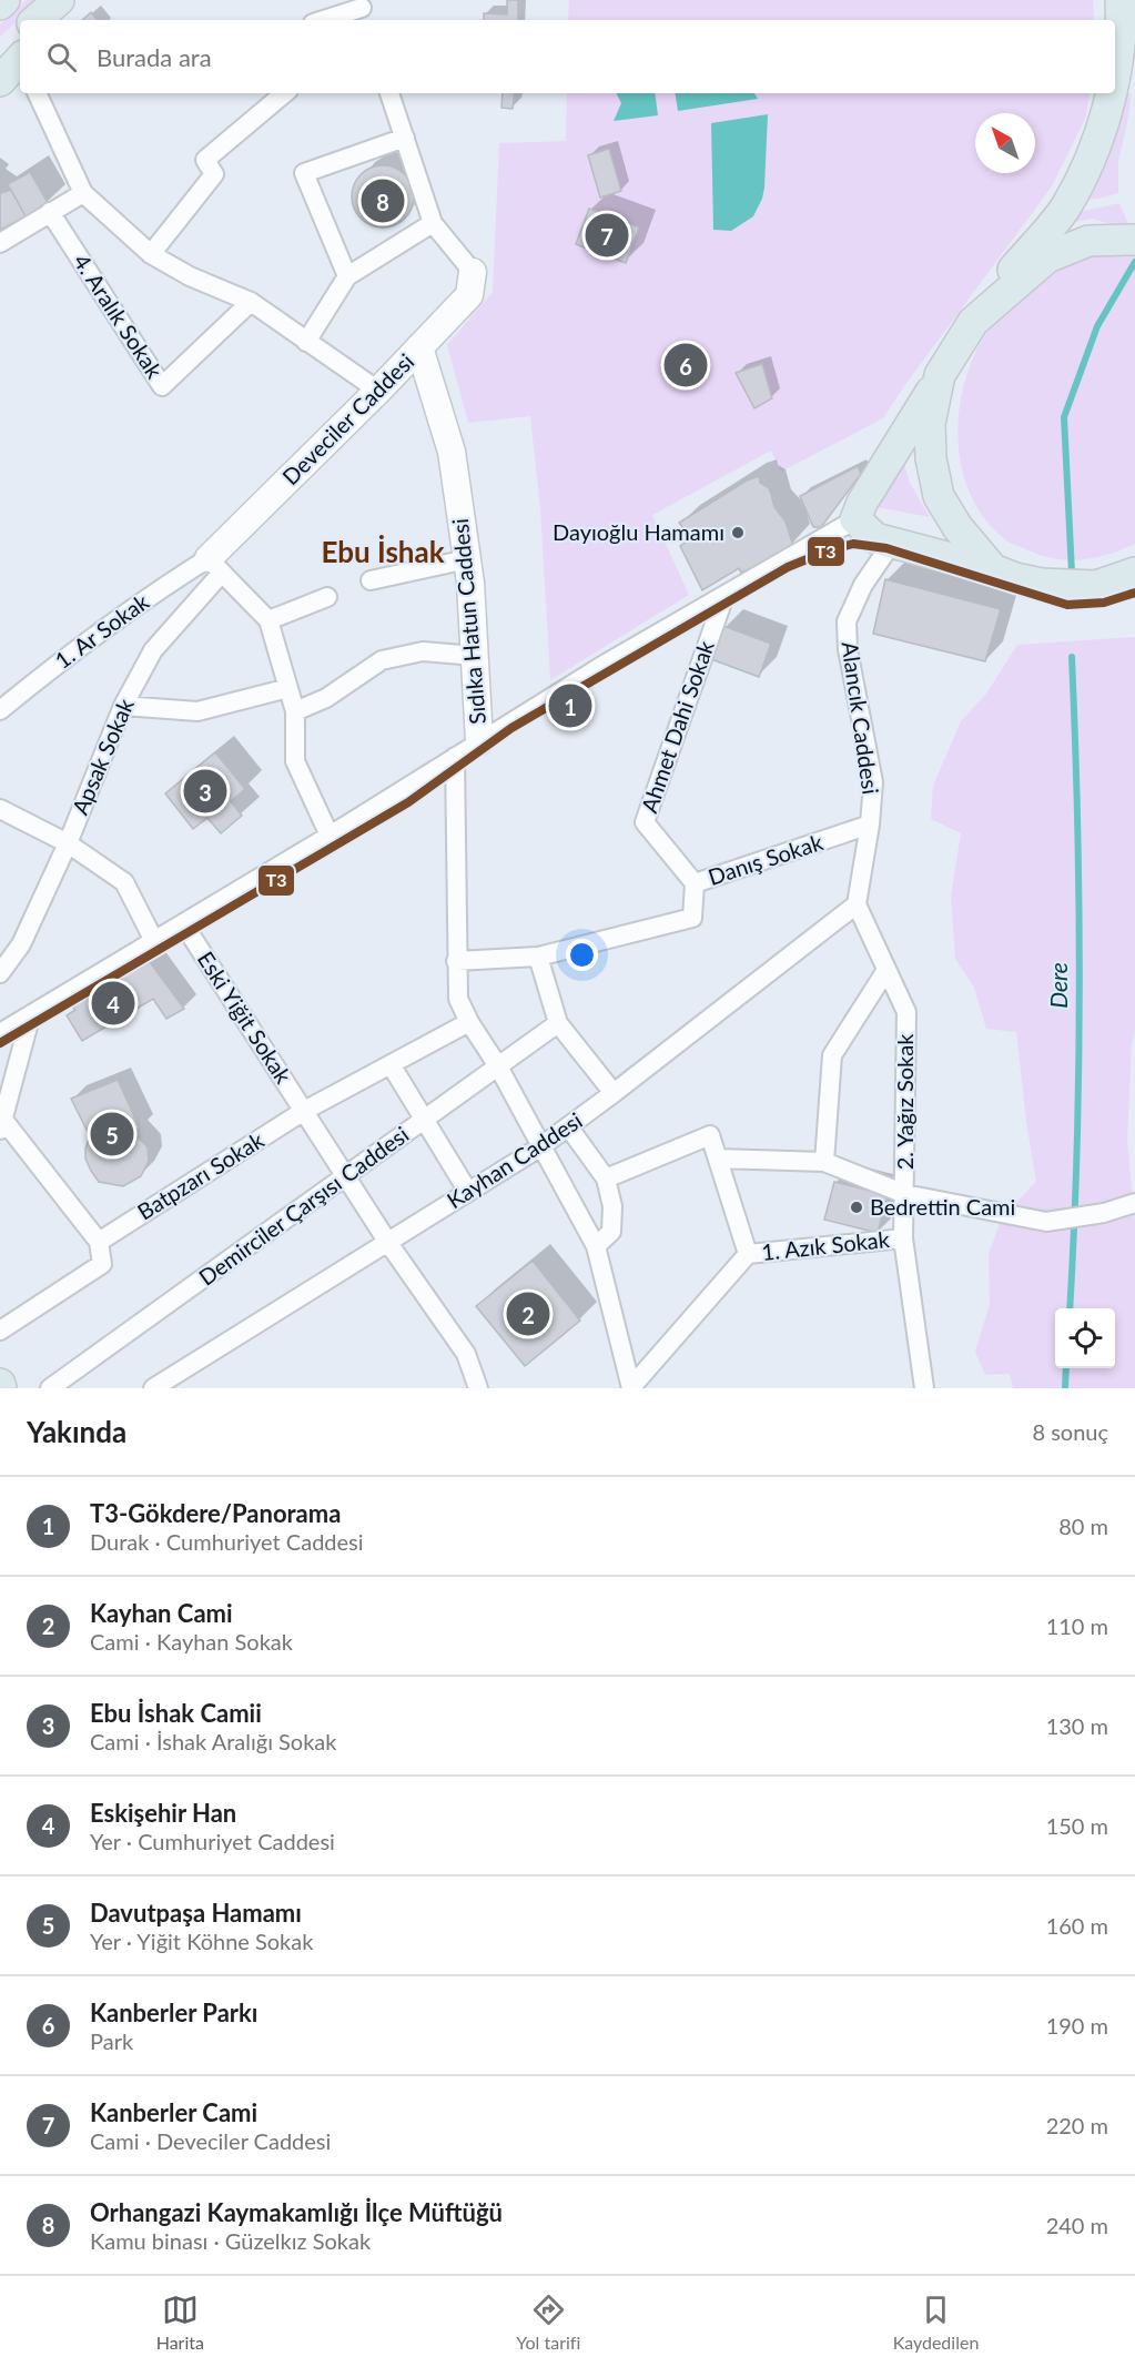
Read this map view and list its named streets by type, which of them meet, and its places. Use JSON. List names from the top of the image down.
{
  "streets": {
    "main road": ["Deveciler Caddesi", "Sıdıka Hatun Caddesi"],
    "street": [
      "4. Aralık Sokak",
      "1. Ar Sokak",
      "Alancık Caddesi",
      "Ahmet Dahi Sokak",
      "Apsak Sokak",
      "Danış Sokak",
      "Eski Yiğit Sokak",
      "2. Yağız Sokak",
      "Kayhan Caddesi",
      "Batpzarı Sokak",
      "Demirciler Çarşısı Caddesi",
      "1. Azık Sokak"
    ]
  },
  "crossings": [
    ["Deveciler Caddesi", "Sıdıka Hatun Caddesi"],
    ["Deveciler Caddesi", "1. Ar Sokak"],
    ["Deveciler Caddesi", "Apsak Sokak"],
    ["1. Ar Sokak", "Apsak Sokak"],
    ["Alancık Caddesi", "Danış Sokak"],
    ["Alancık Caddesi", "2. Yağız Sokak"],
    ["Alancık Caddesi", "Kayhan Caddesi"],
    ["Ahmet Dahi Sokak", "Danış Sokak"],
    ["Eski Yiğit Sokak", "Kayhan Caddesi"],
    ["Eski Yiğit Sokak", "Batpzarı Sokak"],
    ["Eski Yiğit Sokak", "Demirciler Çarşısı Caddesi"],
    ["2. Yağız Sokak", "Kayhan Caddesi"],
    ["2. Yağız Sokak", "1. Azık Sokak"]
  ],
  "districts": ["Ebu İshak"],
  "water": ["Dere"],
  "places": ["Dayıoğlu Hamamı", "Bedrettin Cami"],
  "lines": ["transit line T3"],
  "north": "top left",
  "page": {
    "search": "Burada ara",
    "pins": [
      "8",
      "7",
      "6",
      "1",
      "3",
      "4",
      "5",
      "2"
    ],
    "heading": ["Yakında", "8 sonuç"],
    "list": [
      {
        "mark": "1",
        "name": "T3-Gökdere/Panorama",
        "note": "Durak · Cumhuriyet Caddesi",
        "value": "80 m"
      },
      {
        "mark": "2",
        "name": "Kayhan Cami",
        "note": "Cami · Kayhan Sokak",
        "value": "110 m"
      },
      {
        "mark": "3",
        "name": "Ebu İshak Camii",
        "note": "Cami · İshak Aralığı Sokak",
        "value": "130 m"
      },
      {
        "mark": "4",
        "name": "Eskişehir Han",
        "note": "Yer · Cumhuriyet Caddesi",
        "value": "150 m"
      },
      {
        "mark": "5",
        "name": "Davutpaşa Hamamı",
        "note": "Yer · Yiğit Köhne Sokak",
        "value": "160 m"
      },
      {
        "mark": "6",
        "name": "Kanberler Parkı",
        "note": "Park",
        "value": "190 m"
      },
      {
        "mark": "7",
        "name": "Kanberler Cami",
        "note": "Cami · Deveciler Caddesi",
        "value": "220 m"
      },
      {
        "mark": "8",
        "name": "Orhangazi Kaymakamlığı İlçe Müftüğü",
        "note": "Kamu binası · Güzelkız Sokak",
        "value": "240 m"
      }
    ],
    "nav": ["Harita", "Yol tarifi", "Kaydedilen"]
  }
}
